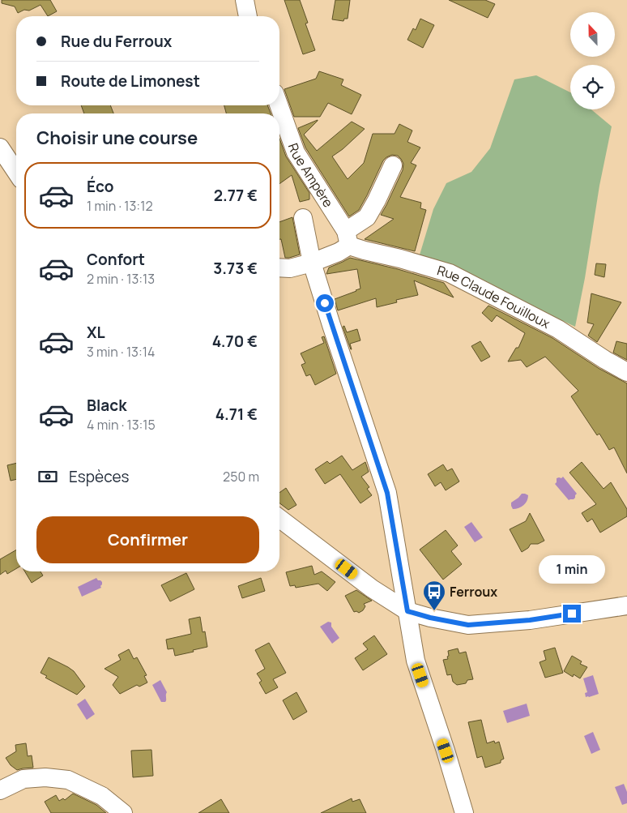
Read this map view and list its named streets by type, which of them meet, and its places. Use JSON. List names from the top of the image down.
{
  "streets": {
    "street": ["Rue Ampère", "Rue Claude Fouilloux"]
  },
  "crossings": [
    ["Rue Ampère", "Rue Claude Fouilloux"]
  ],
  "places": {
    "bus stop": ["Ferroux"]
  },
  "north": "top",
  "page": {
    "banner": ["Rue du Ferroux", "Route de Limonest"],
    "heading": "Choisir une course",
    "list": [
      {
        "name": "Éco",
        "note": "1 min · 13:12",
        "value": "2.77 €"
      },
      {
        "name": "Confort",
        "note": "2 min · 13:13",
        "value": "3.73 €"
      },
      {
        "name": "XL",
        "note": "3 min · 13:14",
        "value": "4.70 €"
      },
      {
        "name": "Black",
        "note": "4 min · 13:15",
        "value": "4.71 €"
      }
    ],
    "pay": ["Espèces", "250 m"],
    "buttons": "Confirmer",
    "bubble": "1 min"
  }
}
